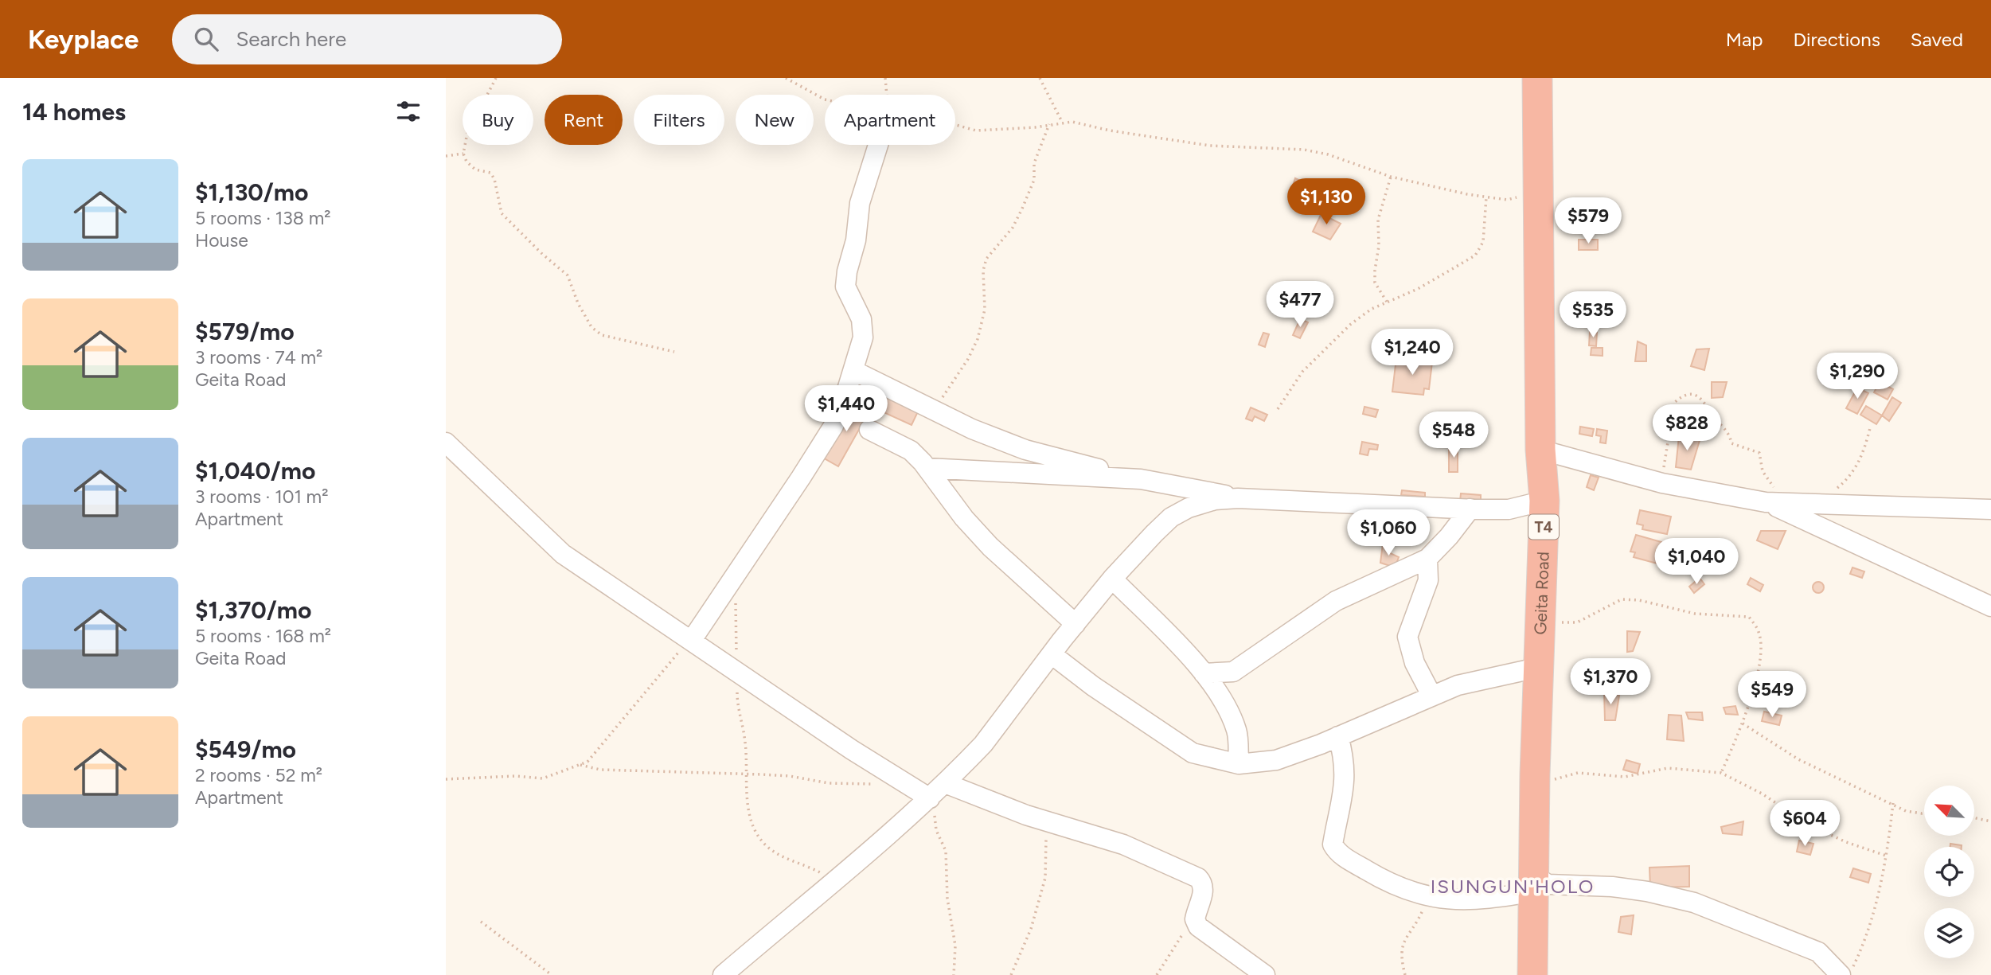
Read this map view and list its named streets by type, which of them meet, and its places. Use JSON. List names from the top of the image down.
{
  "streets": {
    "highway": ["T4", "Geita Road"]
  },
  "districts": ["ISUNGUN'HOLO"],
  "north": "top left",
  "page": {
    "header": "Keyplace",
    "search": "Search here",
    "nav": ["Map", "Directions", "Saved"],
    "heading": "14 homes",
    "chip": [
      "Buy",
      "Rent",
      "Filters",
      "New",
      "Apartment"
    ],
    "list": [
      {
        "name": "$1,130/mo",
        "note": "5 rooms · 138 m² · House"
      },
      {
        "name": "$579/mo",
        "note": "3 rooms · 74 m² · Geita Road"
      },
      {
        "name": "$1,040/mo",
        "note": "3 rooms · 101 m² · Apartment"
      },
      {
        "name": "$1,370/mo",
        "note": "5 rooms · 168 m² · Geita Road"
      },
      {
        "name": "$549/mo",
        "note": "2 rooms · 52 m² · Apartment"
      }
    ],
    "price": [
      "$1,130",
      "$579",
      "$477",
      "$535",
      "$1,240",
      "$1,290",
      "$1,440",
      "$828",
      "$548",
      "$1,060",
      "$1,040",
      "$1,370",
      "$549",
      "$604"
    ]
  }
}
